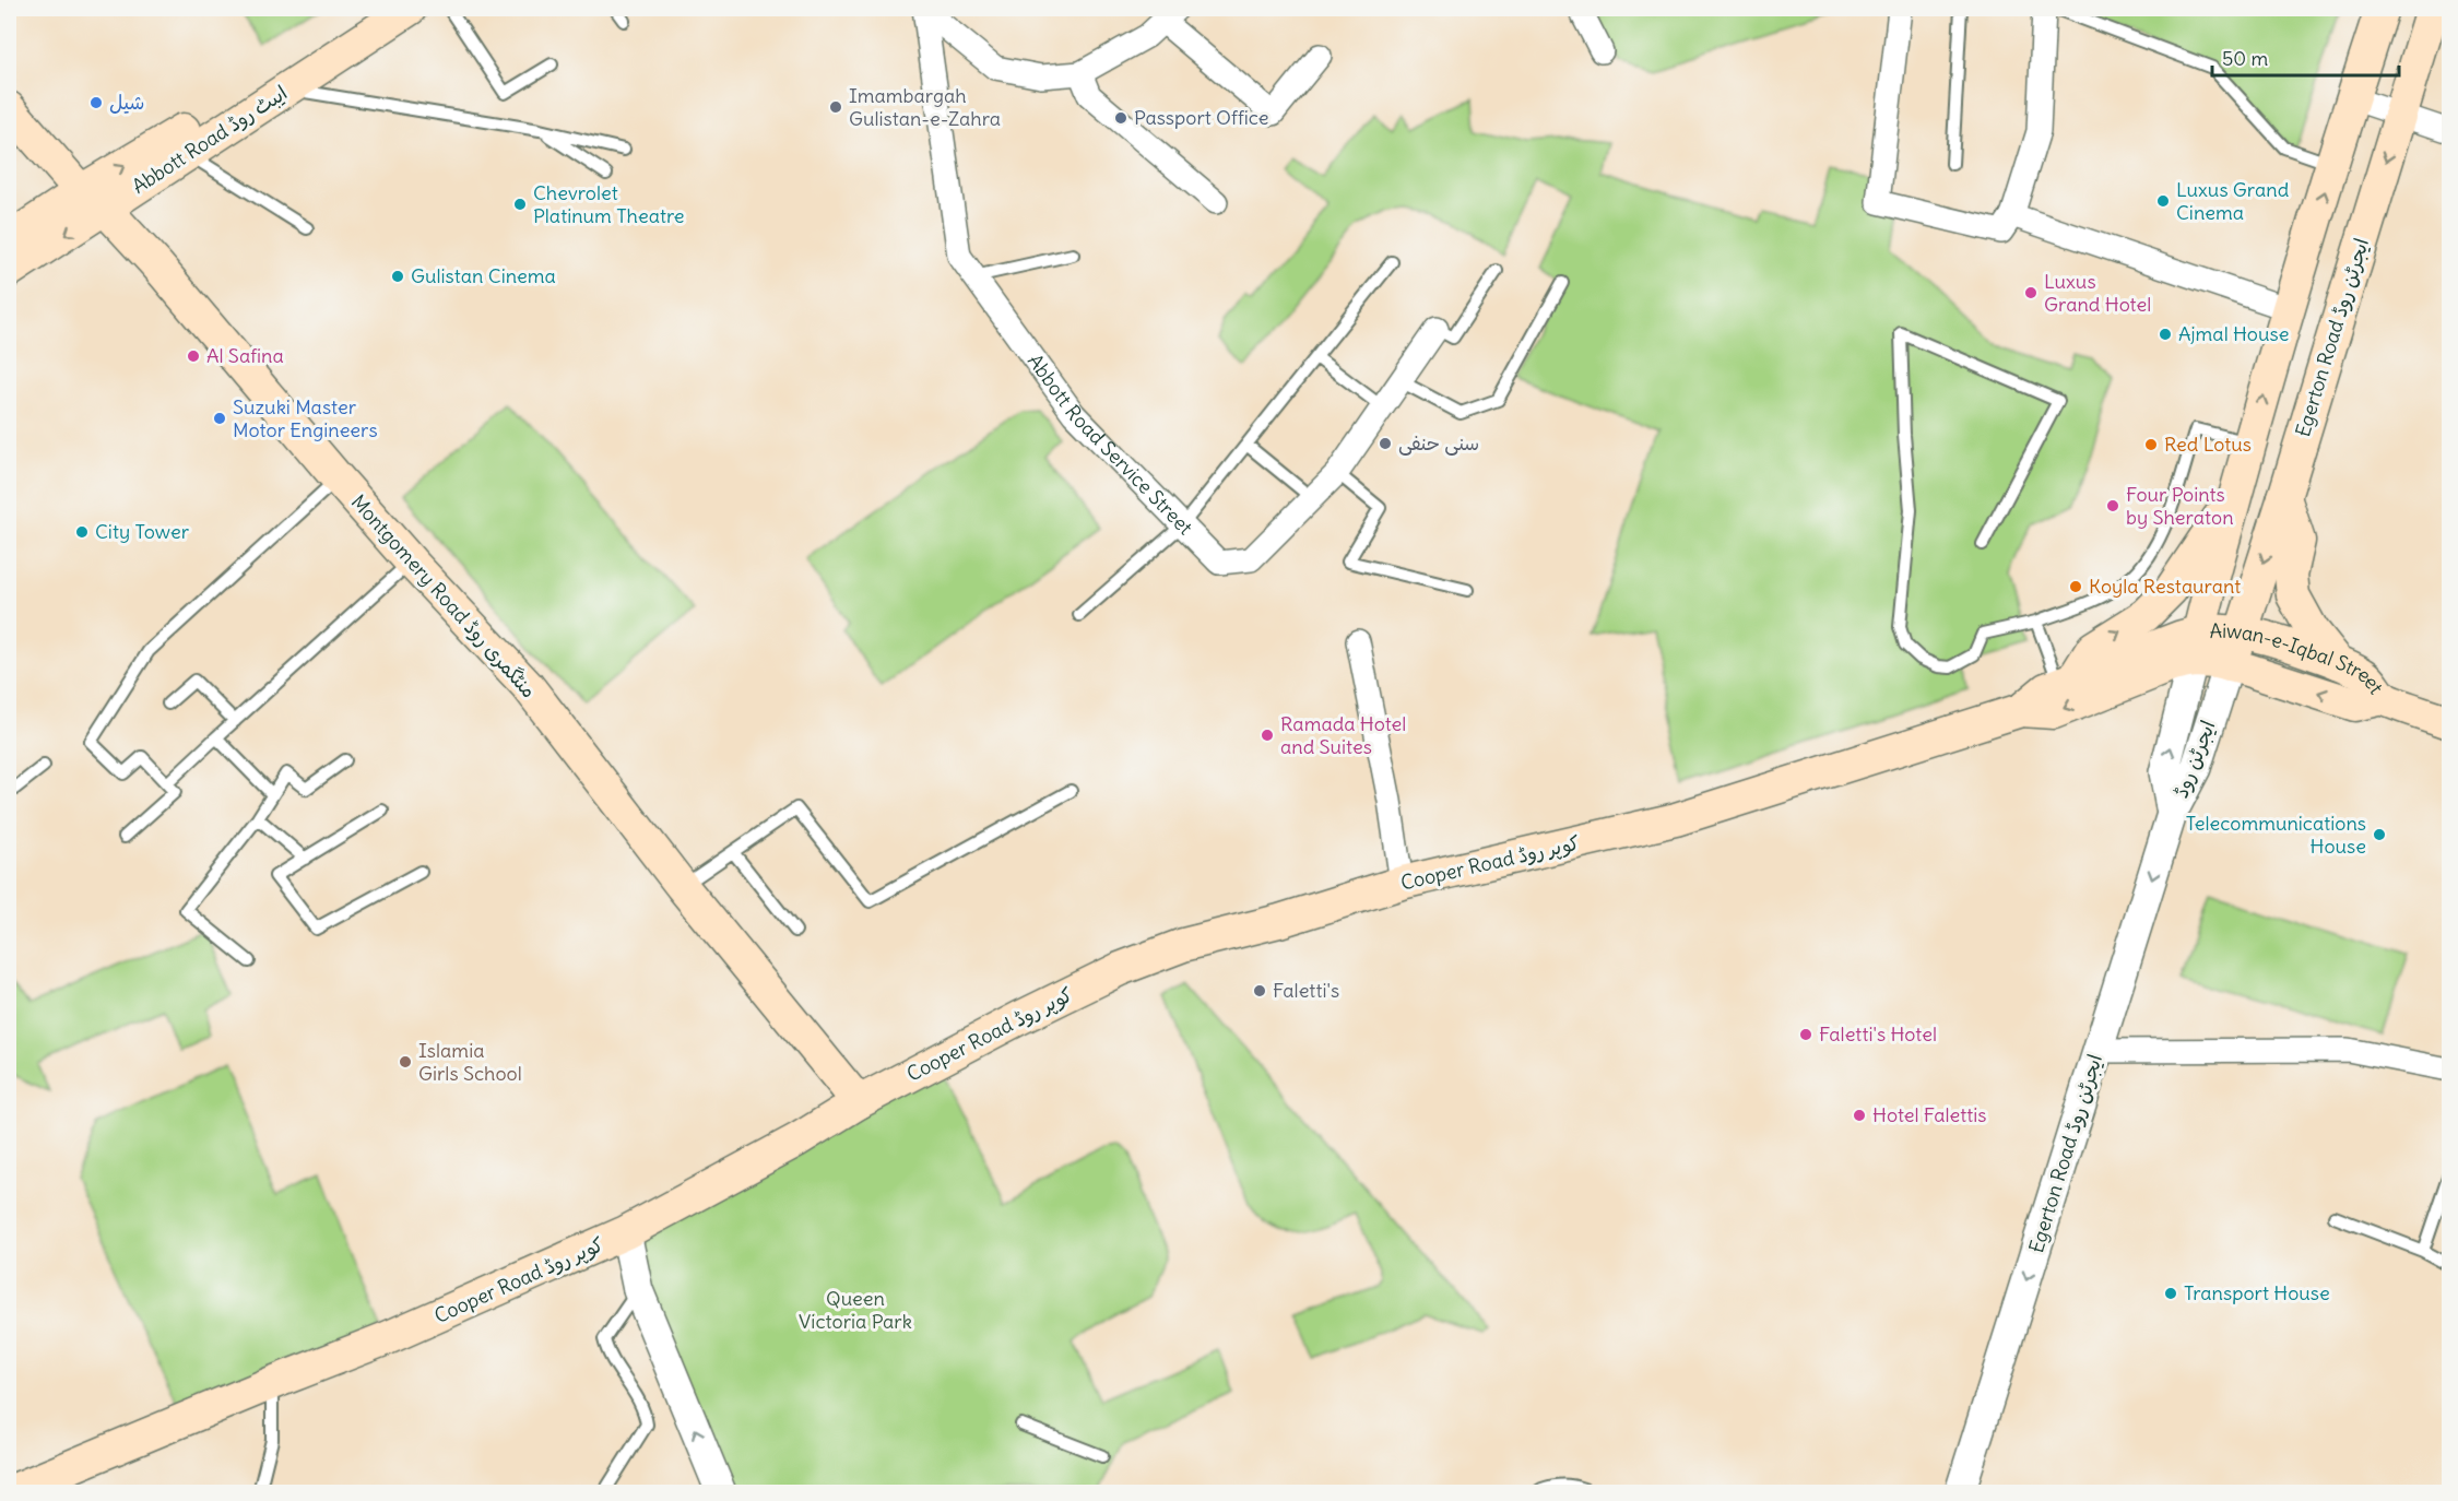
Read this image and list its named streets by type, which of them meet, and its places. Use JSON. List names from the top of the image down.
{
  "streets": {
    "main road": [
      "Abbott Road ایبٹ روڈ",
      "Egerton Road ایجرٹن روڈ",
      "Montgomery Road منٹگمری روڈ",
      "Aiwan-e-Iqbal Street",
      "Cooper Road کوپر روڈ"
    ],
    "street": ["Abbott Road Service Street", "ایجرٹن روڈ"]
  },
  "crossings": [
    ["Abbott Road ایبٹ روڈ", "Montgomery Road منٹگمری روڈ"],
    ["Egerton Road ایجرٹن روڈ", "Aiwan-e-Iqbal Street"],
    ["Egerton Road ایجرٹن روڈ", "ایجرٹن روڈ"],
    ["Montgomery Road منٹگمری روڈ", "Cooper Road کوپر روڈ"],
    ["Aiwan-e-Iqbal Street", "ایجرٹن روڈ"],
    ["Aiwan-e-Iqbal Street", "Cooper Road کوپر روڈ"],
    ["ایجرٹن روڈ", "Cooper Road کوپر روڈ"]
  ],
  "parks": ["Queen Victoria Park"],
  "places": [
    "شیل",
    "Imambargah Gulistan-e-Zahra",
    "Passport Office",
    "Luxus Grand Cinema",
    "Chevrolet Platinum Theatre",
    "Gulistan Cinema",
    "Luxus Grand Hotel",
    "Ajmal House",
    "Al Safina",
    "Suzuki Master Motor Engineers",
    "سنی حنفی",
    "Red Lotus",
    "Four Points by Sheraton",
    "City Tower",
    "Koyla Restaurant",
    "Ramada Hotel and Suites",
    "Telecommunications House",
    "Faletti's",
    "Faletti's Hotel",
    "Islamia Girls School",
    "Hotel Falettis",
    "Transport House"
  ],
  "scale_bar": "50 m"
}
